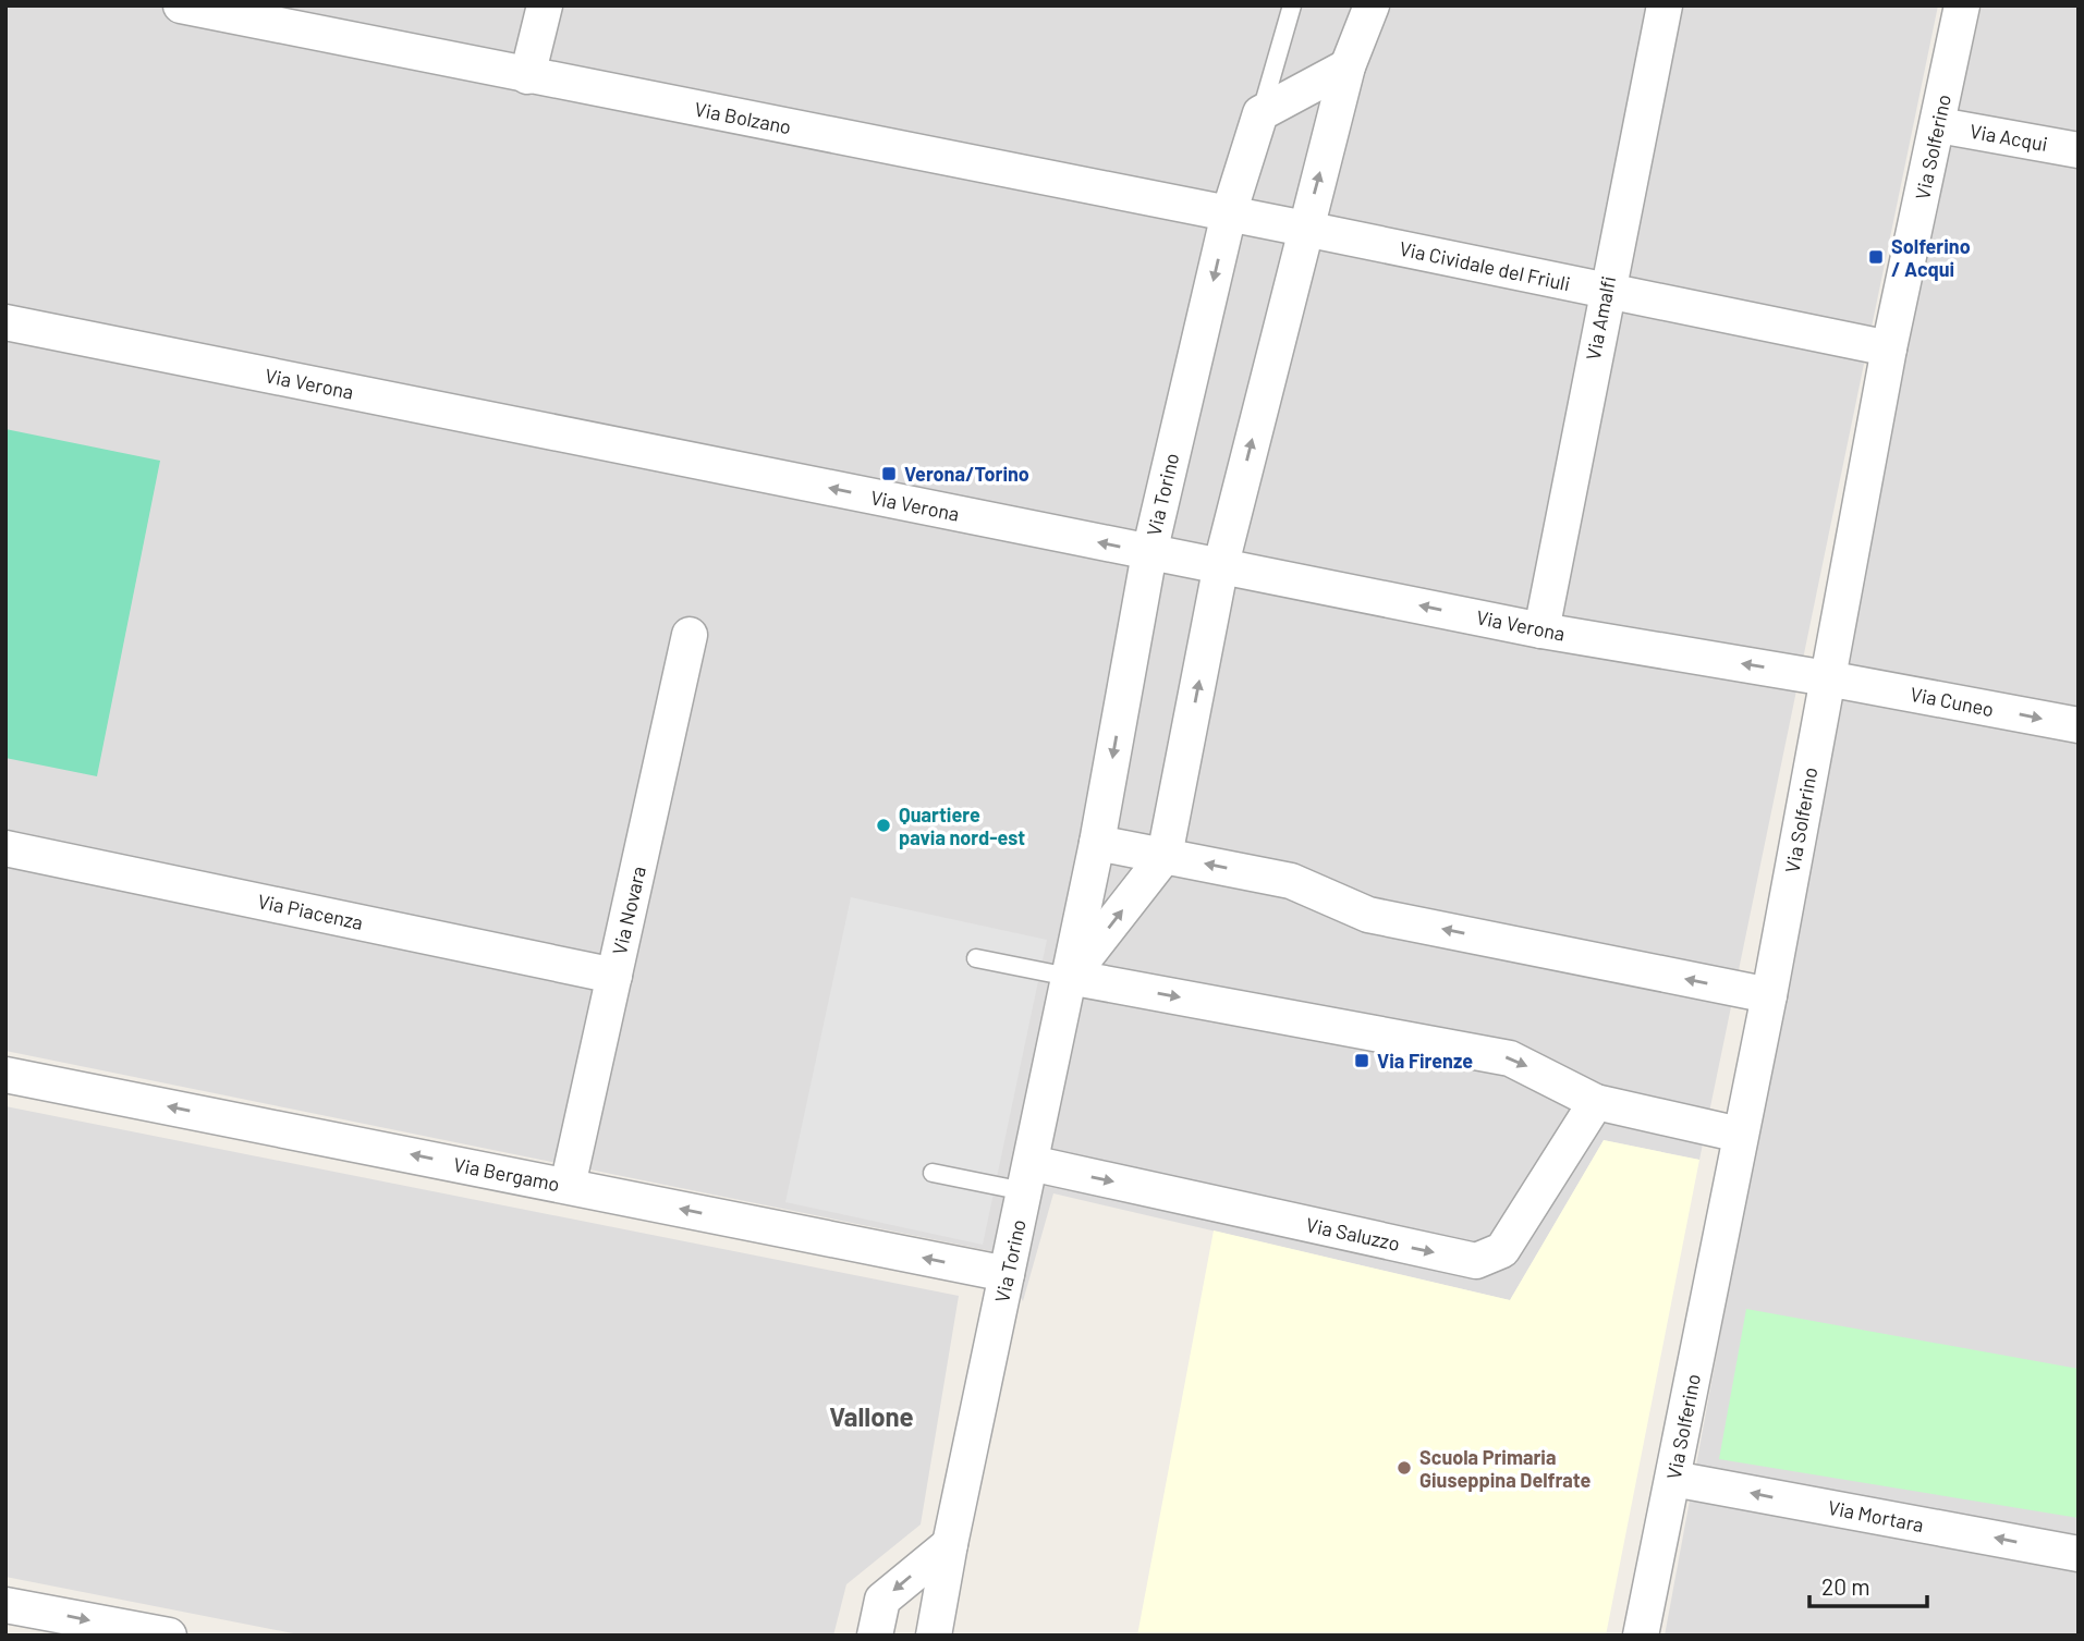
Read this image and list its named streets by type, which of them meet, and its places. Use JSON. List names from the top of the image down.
{
  "streets": {
    "street": [
      "Via Bolzano",
      "Via Acqui",
      "Via Solferino",
      "Via Cividale del Friuli",
      "Via Amalfi",
      "Via Verona",
      "Via Torino",
      "Via Cuneo",
      "Via Novara",
      "Via Piacenza",
      "Via Bergamo",
      "Via Saluzzo",
      "Via Mortara"
    ]
  },
  "crossings": [
    ["Via Bolzano", "Via Cividale del Friuli"],
    ["Via Bolzano", "Via Torino"],
    ["Via Acqui", "Via Solferino"],
    ["Via Solferino", "Via Cividale del Friuli"],
    ["Via Solferino", "Via Verona"],
    ["Via Solferino", "Via Cuneo"],
    ["Via Solferino", "Via Mortara"],
    ["Via Cividale del Friuli", "Via Amalfi"],
    ["Via Cividale del Friuli", "Via Torino"],
    ["Via Amalfi", "Via Verona"],
    ["Via Verona", "Via Torino"],
    ["Via Verona", "Via Cuneo"],
    ["Via Torino", "Via Bergamo"],
    ["Via Torino", "Via Saluzzo"],
    ["Via Novara", "Via Piacenza"],
    ["Via Novara", "Via Bergamo"]
  ],
  "one_way": [
    "Via Verona",
    "Via Cuneo",
    "Via Bergamo",
    "Via Mortara"
  ],
  "districts": ["Vallone"],
  "places": {
    "transit": ["Solferino / Acqui", "Verona/Torino", "Via Firenze"],
    "other": ["Quartiere pavia nord-est", "Scuola Primaria Giuseppina Delfrate"]
  },
  "scale_bar": "20 m"
}
